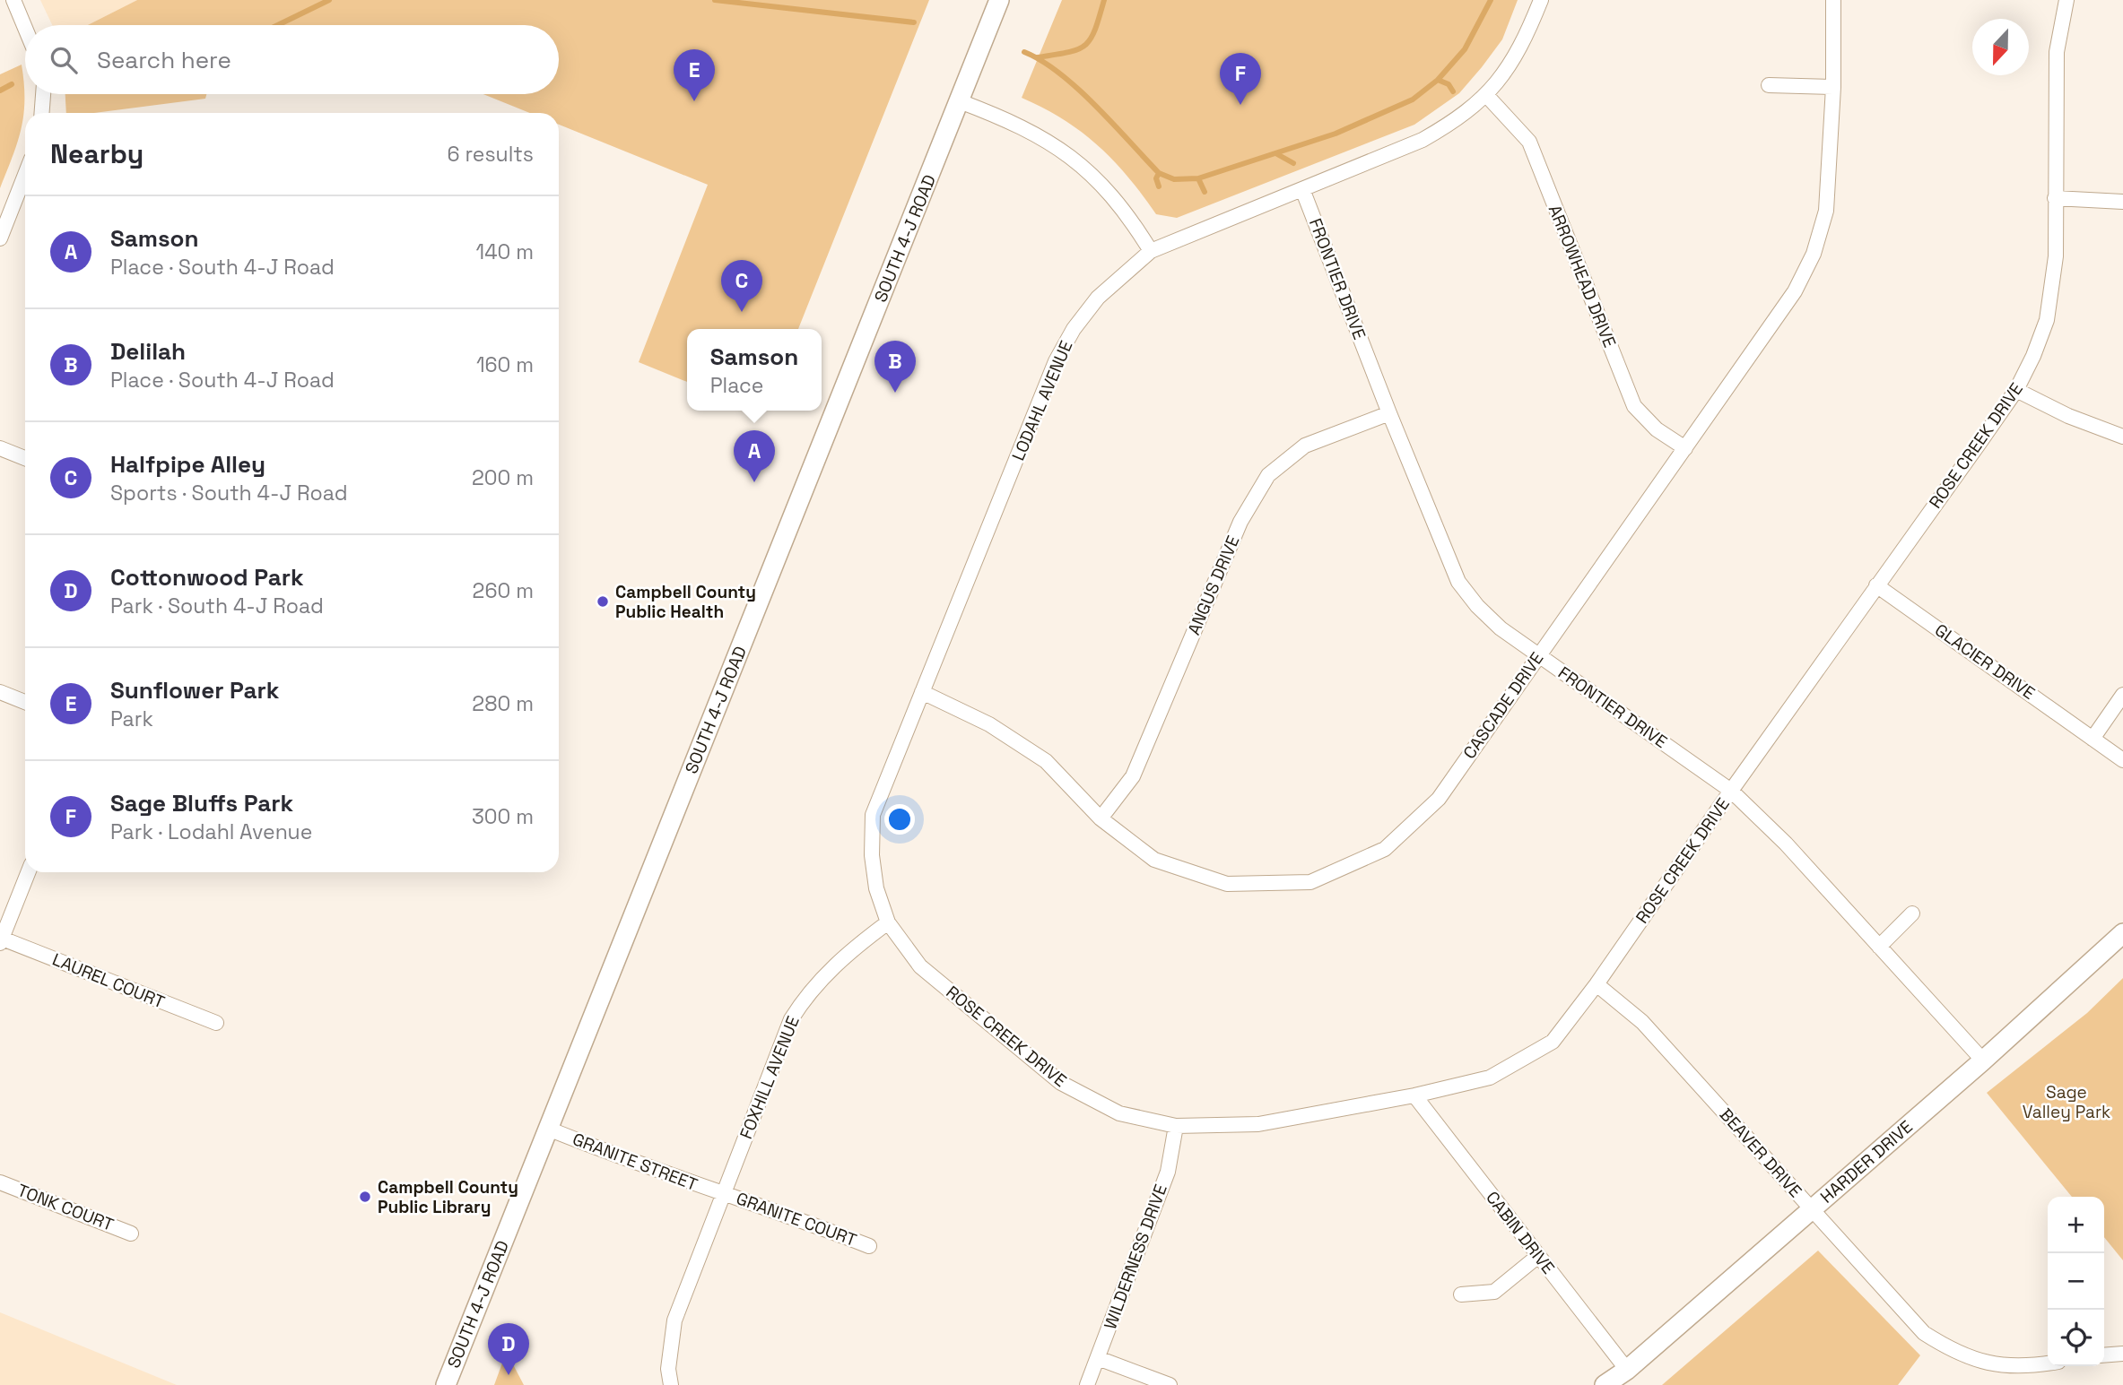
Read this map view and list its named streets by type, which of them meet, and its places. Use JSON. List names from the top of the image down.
{
  "streets": {
    "main road": ["SOUTH 4-J ROAD", "HARDER DRIVE"],
    "street": [
      "ARROWHEAD DRIVE",
      "FRONTIER DRIVE",
      "LODAHL AVENUE",
      "ROSE CREEK DRIVE",
      "ANGUS DRIVE",
      "GLACIER DRIVE",
      "CASCADE DRIVE",
      "LAUREL COURT",
      "FOXHILL AVENUE",
      "BEAVER DRIVE",
      "GRANITE STREET",
      "TONK COURT",
      "GRANITE COURT",
      "CABIN DRIVE",
      "WILDERNESS DRIVE"
    ]
  },
  "crossings": [
    ["SOUTH 4-J ROAD", "GRANITE STREET"],
    ["ARROWHEAD DRIVE", "LODAHL AVENUE"],
    ["ARROWHEAD DRIVE", "CASCADE DRIVE"],
    ["FRONTIER DRIVE", "LODAHL AVENUE"],
    ["FRONTIER DRIVE", "ROSE CREEK DRIVE"],
    ["FRONTIER DRIVE", "ANGUS DRIVE"],
    ["FRONTIER DRIVE", "CASCADE DRIVE"],
    ["FRONTIER DRIVE", "HARDER DRIVE"],
    ["LODAHL AVENUE", "ROSE CREEK DRIVE"],
    ["LODAHL AVENUE", "CASCADE DRIVE"],
    ["LODAHL AVENUE", "FOXHILL AVENUE"],
    ["ROSE CREEK DRIVE", "GLACIER DRIVE"],
    ["ROSE CREEK DRIVE", "FOXHILL AVENUE"],
    ["ROSE CREEK DRIVE", "BEAVER DRIVE"],
    ["ROSE CREEK DRIVE", "CABIN DRIVE"],
    ["ROSE CREEK DRIVE", "WILDERNESS DRIVE"],
    ["ANGUS DRIVE", "CASCADE DRIVE"],
    ["FOXHILL AVENUE", "GRANITE STREET"],
    ["FOXHILL AVENUE", "GRANITE COURT"],
    ["BEAVER DRIVE", "HARDER DRIVE"],
    ["GRANITE STREET", "GRANITE COURT"],
    ["HARDER DRIVE", "CABIN DRIVE"]
  ],
  "parks": ["Sage Valley Park"],
  "places": ["Campbell County Public Health", "Campbell County Public Library"],
  "north": "bottom",
  "page": {
    "search": "Search here",
    "pins": [
      "E",
      "F",
      "C",
      "B",
      "A",
      "D"
    ],
    "heading": ["Nearby", "6 results"],
    "list": [
      {
        "mark": "A",
        "name": "Samson",
        "note": "Place · South 4-J Road",
        "value": "140 m"
      },
      {
        "mark": "B",
        "name": "Delilah",
        "note": "Place · South 4-J Road",
        "value": "160 m"
      },
      {
        "mark": "C",
        "name": "Halfpipe Alley",
        "note": "Sports · South 4-J Road",
        "value": "200 m"
      },
      {
        "mark": "D",
        "name": "Cottonwood Park",
        "note": "Park · South 4-J Road",
        "value": "260 m"
      },
      {
        "mark": "E",
        "name": "Sunflower Park",
        "note": "Park",
        "value": "280 m"
      },
      {
        "mark": "F",
        "name": "Sage Bluffs Park",
        "note": "Park · Lodahl Avenue",
        "value": "300 m"
      }
    ],
    "popup": ["Samson", "Place"],
    "map_buttons": ["+", "−"]
  }
}
